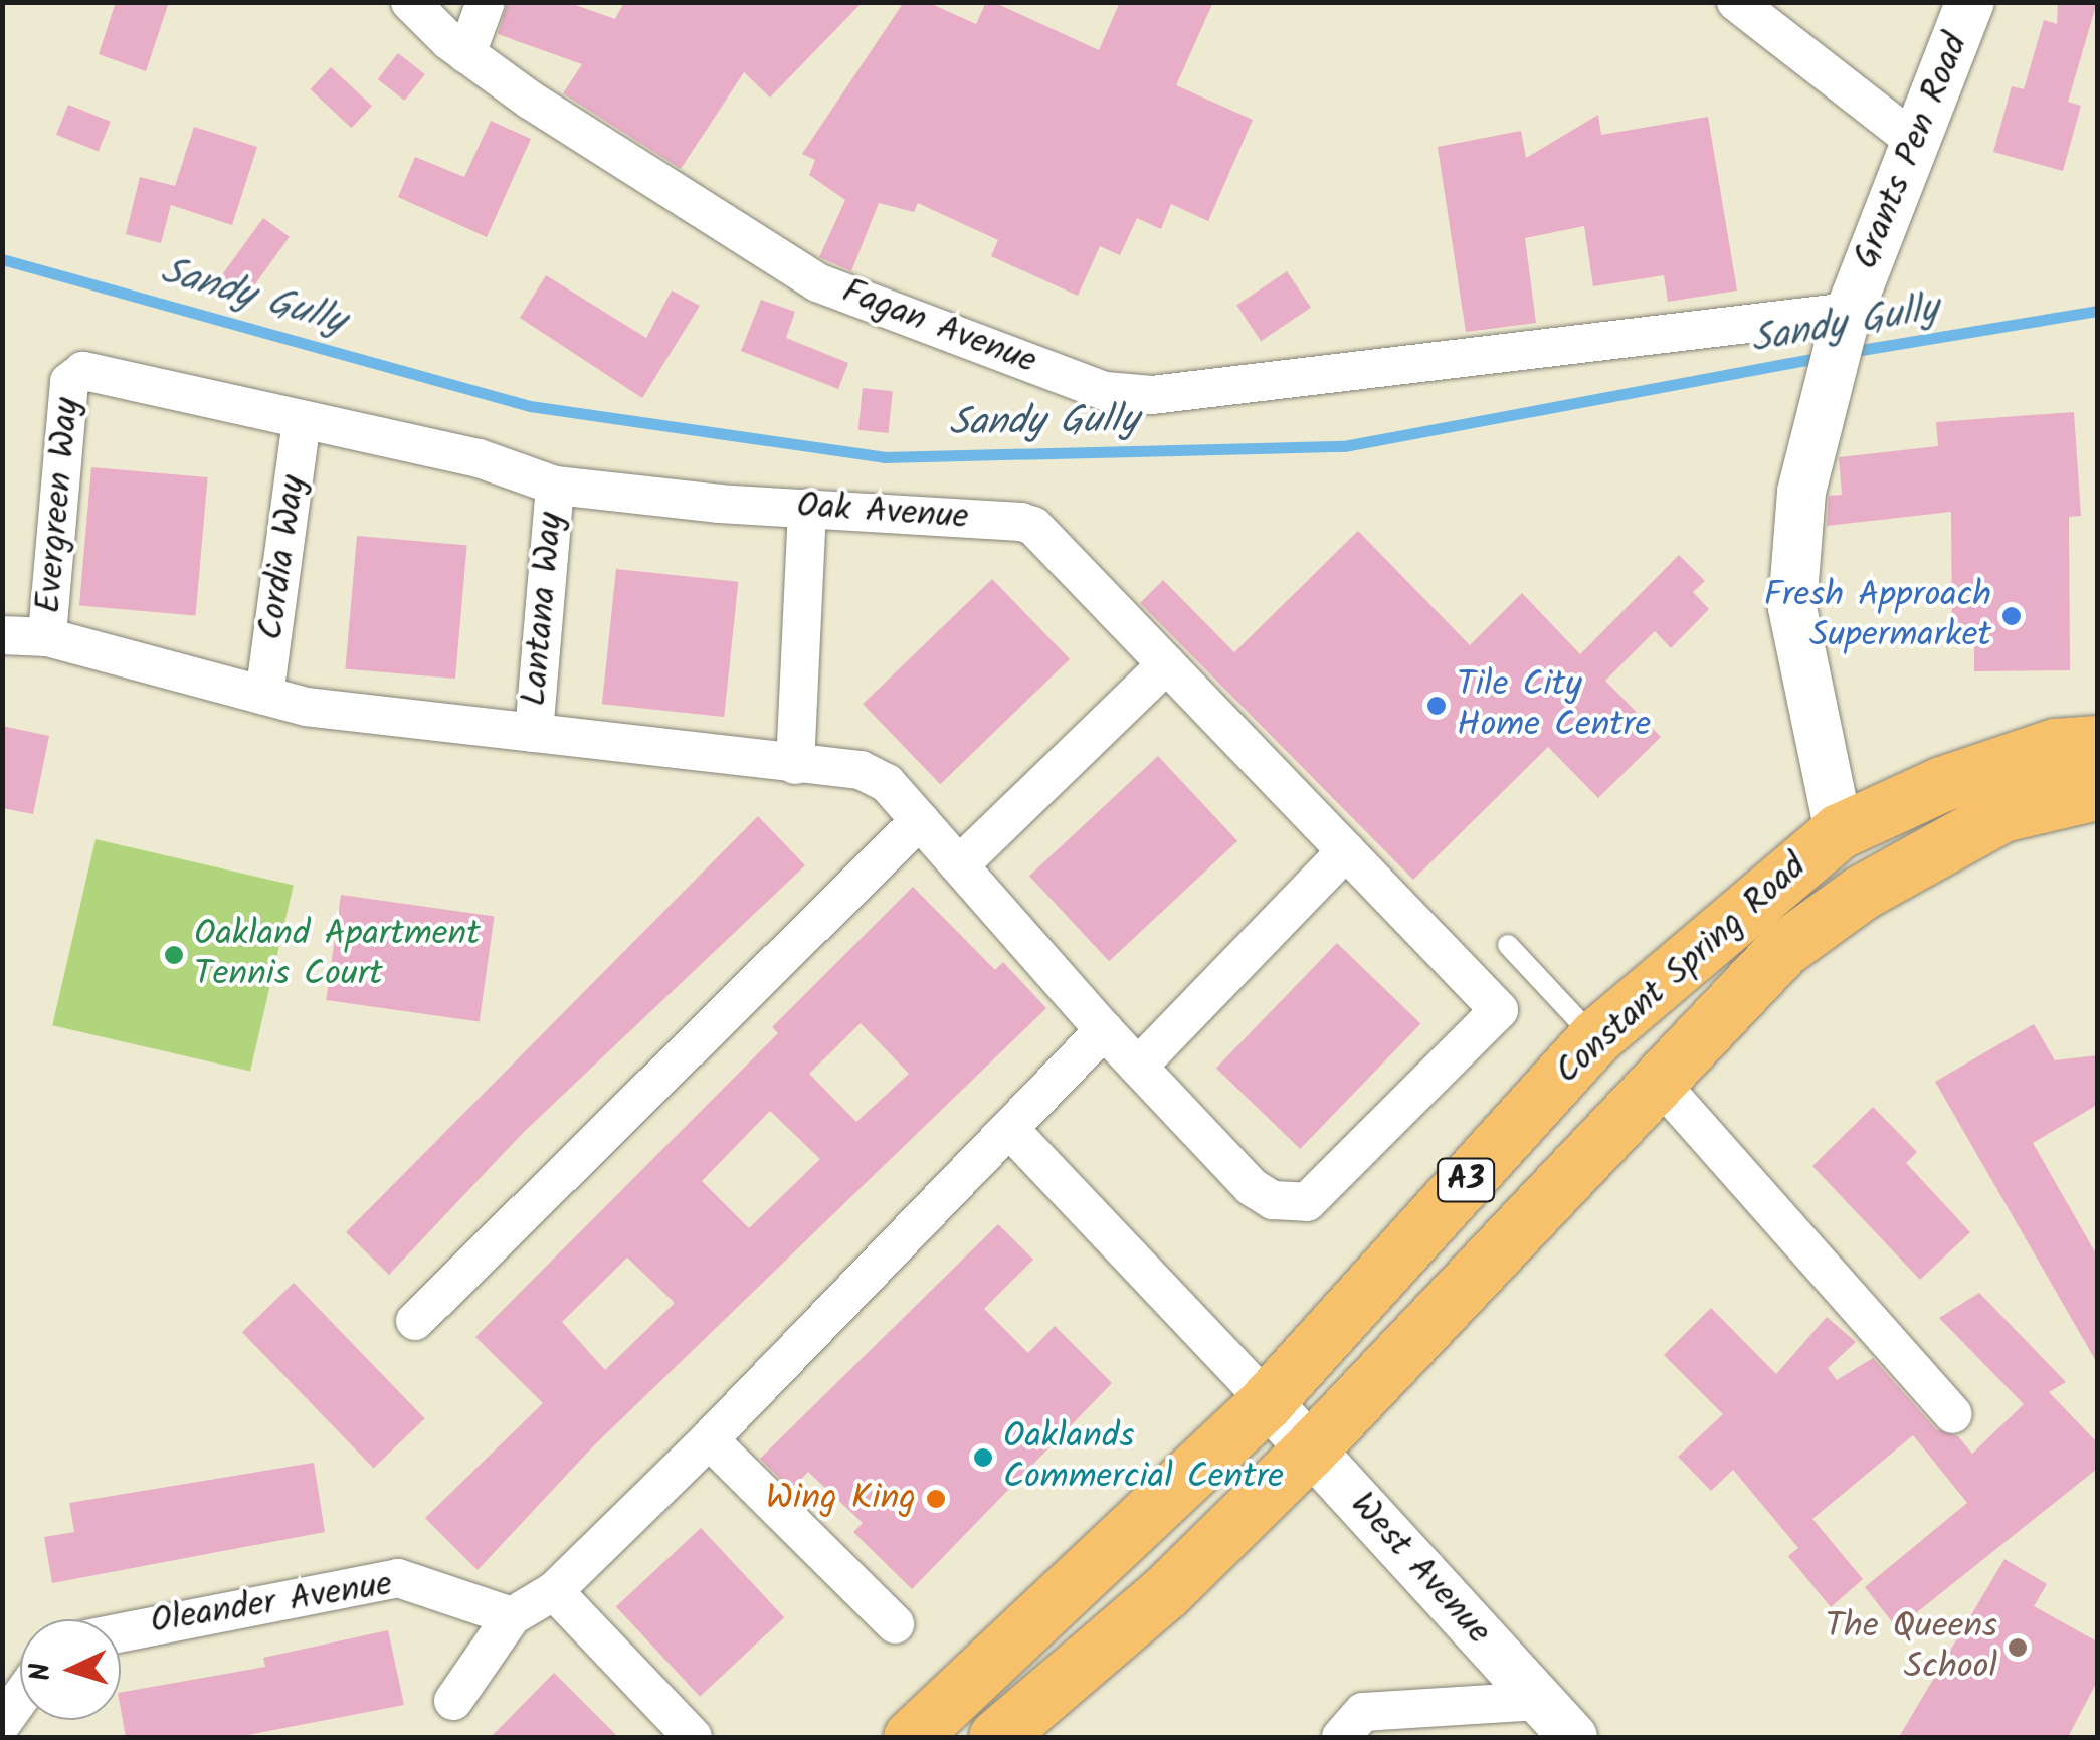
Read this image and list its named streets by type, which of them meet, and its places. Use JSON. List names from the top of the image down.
{
  "streets": {
    "main road": ["Constant Spring Road", "A3"],
    "street": [
      "Grants Pen Road",
      "Fagan Avenue",
      "Evergreen Way",
      "Oak Avenue",
      "Cordia Way",
      "Lantana Way",
      "West Avenue",
      "Oleander Avenue"
    ]
  },
  "crossings": [
    ["Grants Pen Road", "Fagan Avenue"],
    ["Grants Pen Road", "Constant Spring Road"],
    ["Evergreen Way", "Oak Avenue"],
    ["Oak Avenue", "Cordia Way"],
    ["Oak Avenue", "Lantana Way"],
    ["Constant Spring Road", "West Avenue"]
  ],
  "water": ["Sandy Gully"],
  "places": [
    "Fresh Approach Supermarket",
    "Tile City Home Centre",
    "Oakland Apartment Tennis Court",
    "Oaklands Commercial Centre",
    "Wing King",
    "The Queens School"
  ],
  "north": "left"
}
